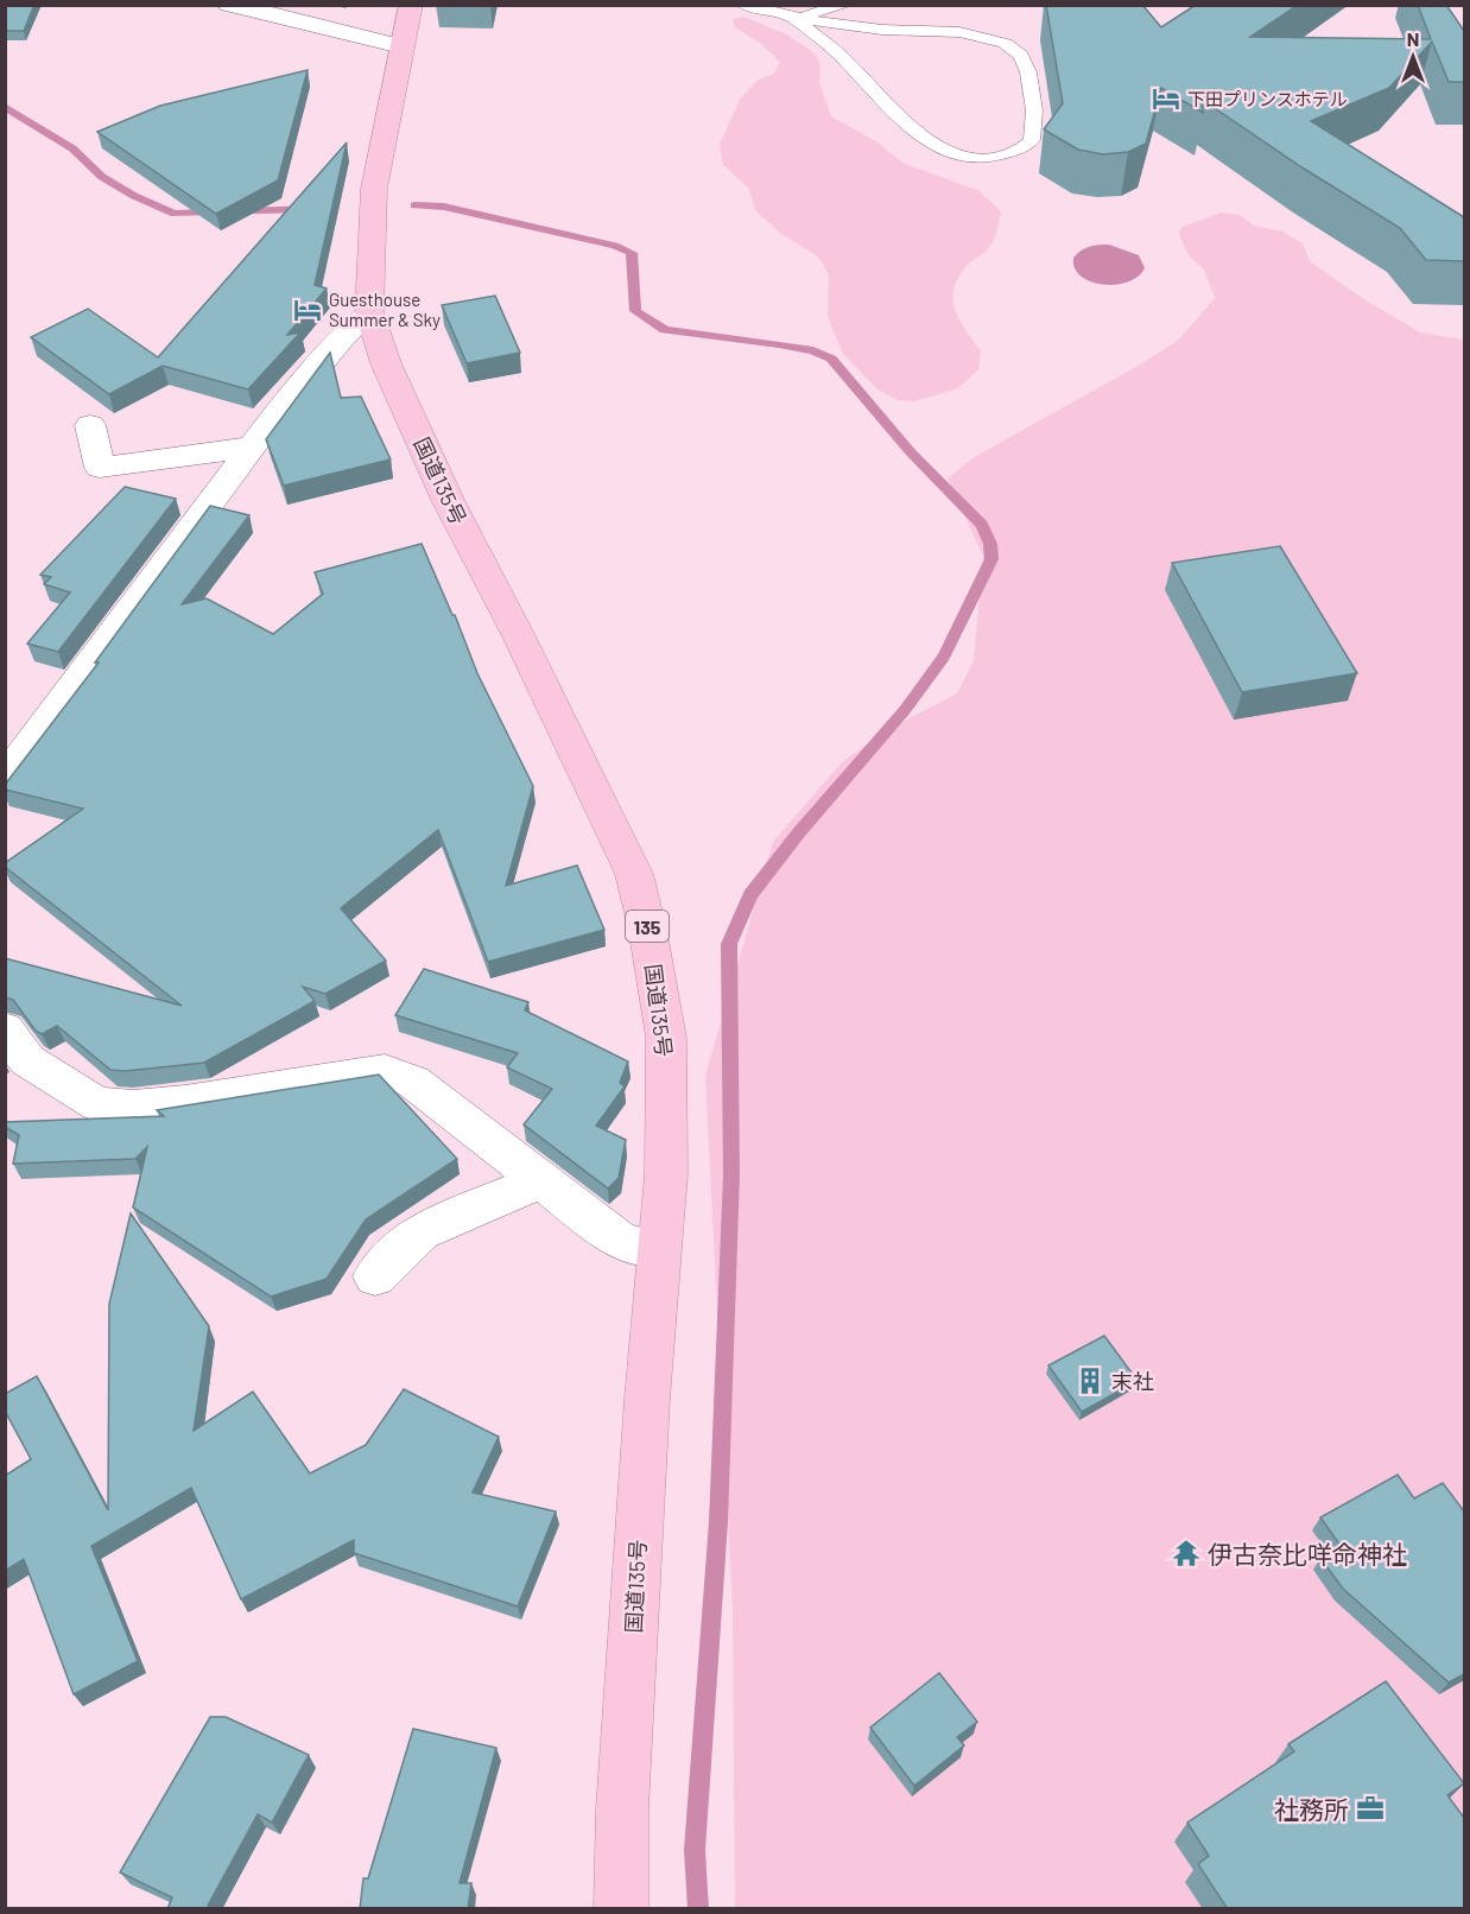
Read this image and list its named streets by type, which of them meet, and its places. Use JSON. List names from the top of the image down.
{
  "streets": {
    "highway": ["国道135号", "135"]
  },
  "places": {
    "hotel": ["下田プリンスホテル", "Guesthouse Summer & Sky"],
    "building": ["末社"],
    "temple": ["伊古奈比咩命神社"],
    "office": ["社務所"]
  },
  "north": "top"
}
